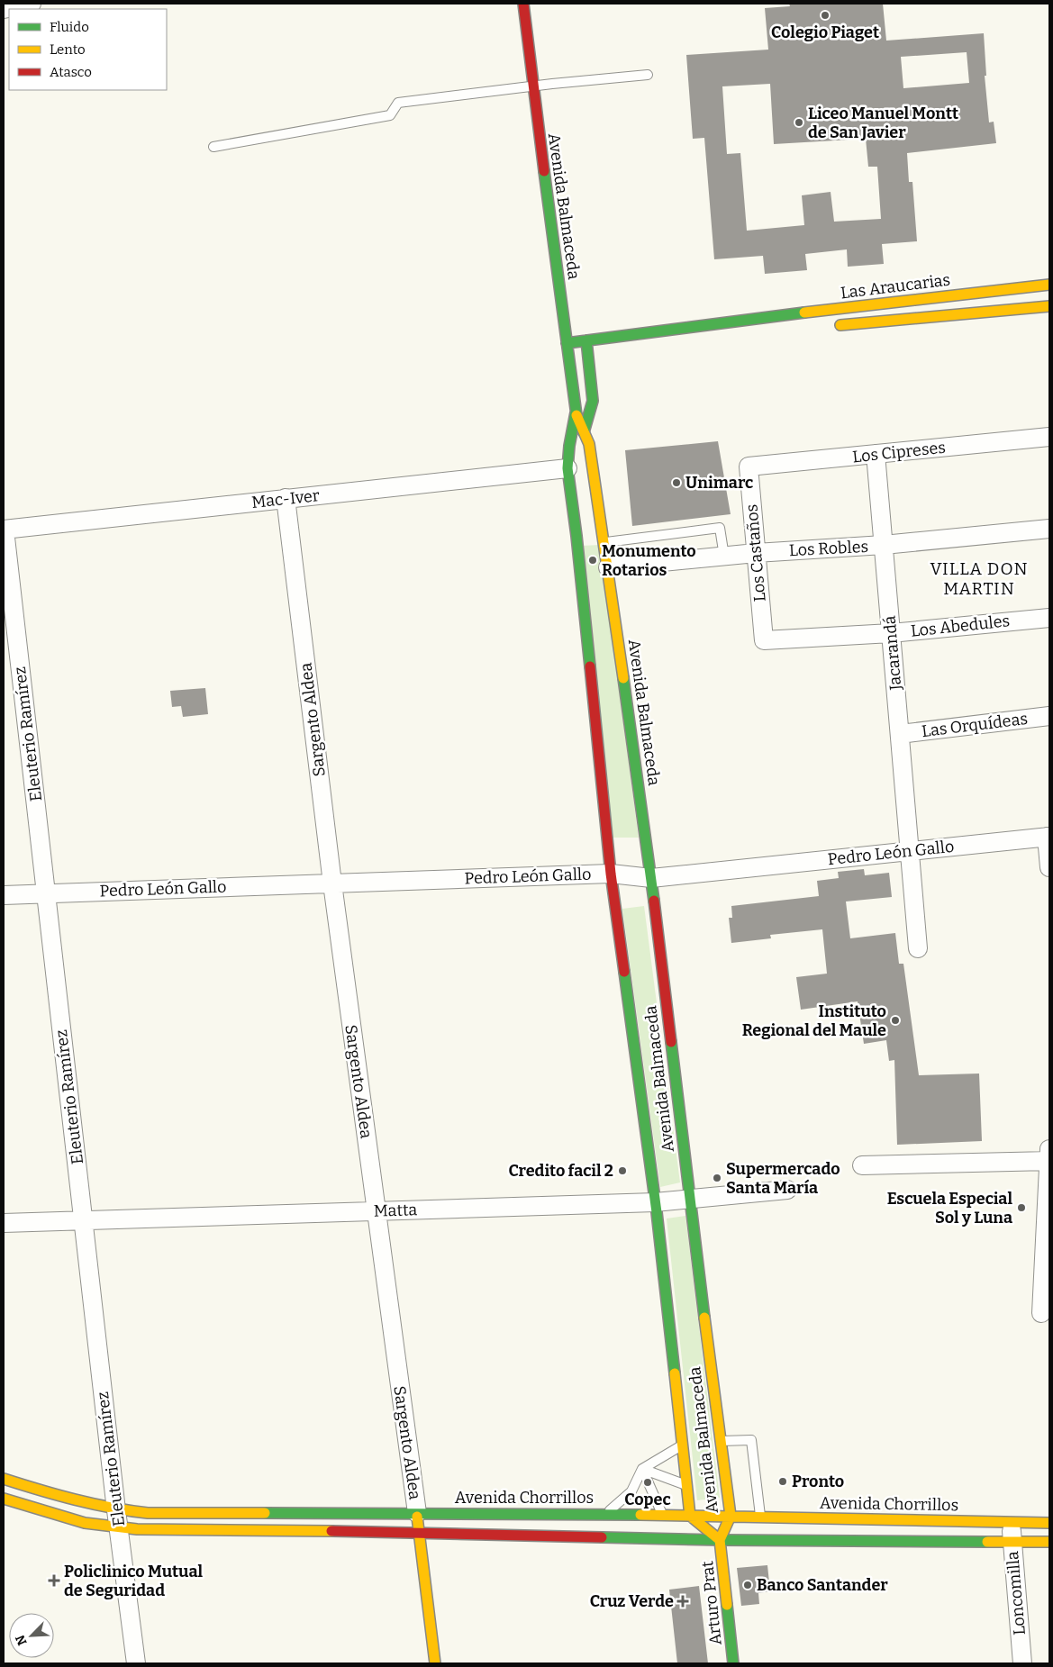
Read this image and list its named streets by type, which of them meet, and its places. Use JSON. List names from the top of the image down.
{
  "streets": {
    "main road": [
      "Avenida Balmaceda",
      "Las Araucarias",
      "Sargento Aldea",
      "Avenida Chorrillos",
      "Arturo Prat"
    ],
    "street": [
      "Los Cipreses",
      "Mac-Iver",
      "Los Robles",
      "Los Castaños",
      "Los Abedules",
      "Jacarandá",
      "Las Orquídeas",
      "Eleuterio Ramírez",
      "Pedro León Gallo",
      "Matta",
      "Loncomilla"
    ]
  },
  "crossings": [
    ["Avenida Balmaceda", "Las Araucarias"],
    ["Avenida Balmaceda", "Mac-Iver"],
    ["Avenida Balmaceda", "Los Robles"],
    ["Avenida Balmaceda", "Pedro León Gallo"],
    ["Avenida Balmaceda", "Matta"],
    ["Avenida Balmaceda", "Avenida Chorrillos"],
    ["Avenida Balmaceda", "Arturo Prat"],
    ["Los Cipreses", "Los Castaños"],
    ["Los Cipreses", "Jacarandá"],
    ["Mac-Iver", "Sargento Aldea"],
    ["Mac-Iver", "Eleuterio Ramírez"],
    ["Los Robles", "Los Castaños"],
    ["Los Robles", "Jacarandá"],
    ["Los Castaños", "Los Abedules"],
    ["Los Abedules", "Jacarandá"],
    ["Jacarandá", "Las Orquídeas"],
    ["Jacarandá", "Pedro León Gallo"],
    ["Sargento Aldea", "Pedro León Gallo"],
    ["Sargento Aldea", "Matta"],
    ["Sargento Aldea", "Avenida Chorrillos"],
    ["Eleuterio Ramírez", "Pedro León Gallo"],
    ["Eleuterio Ramírez", "Matta"],
    ["Eleuterio Ramírez", "Avenida Chorrillos"],
    ["Avenida Chorrillos", "Loncomilla"],
    ["Avenida Chorrillos", "Arturo Prat"]
  ],
  "districts": ["VILLA DON MARTIN"],
  "places": {
    "other": [
      "Colegio Piaget",
      "Liceo Manuel Montt de San Javier",
      "Unimarc",
      "Monumento Rotarios",
      "Instituto Regional del Maule",
      "Credito facil 2",
      "Supermercado Santa María",
      "Escuela Especial Sol y Luna",
      "Pronto",
      "Copec",
      "Banco Santander"
    ],
    "health": ["Policlinico Mutual de Seguridad", "Cruz Verde"]
  },
  "legend": ["Fluido", "Lento", "Atasco"],
  "north": "bottom left"
}
